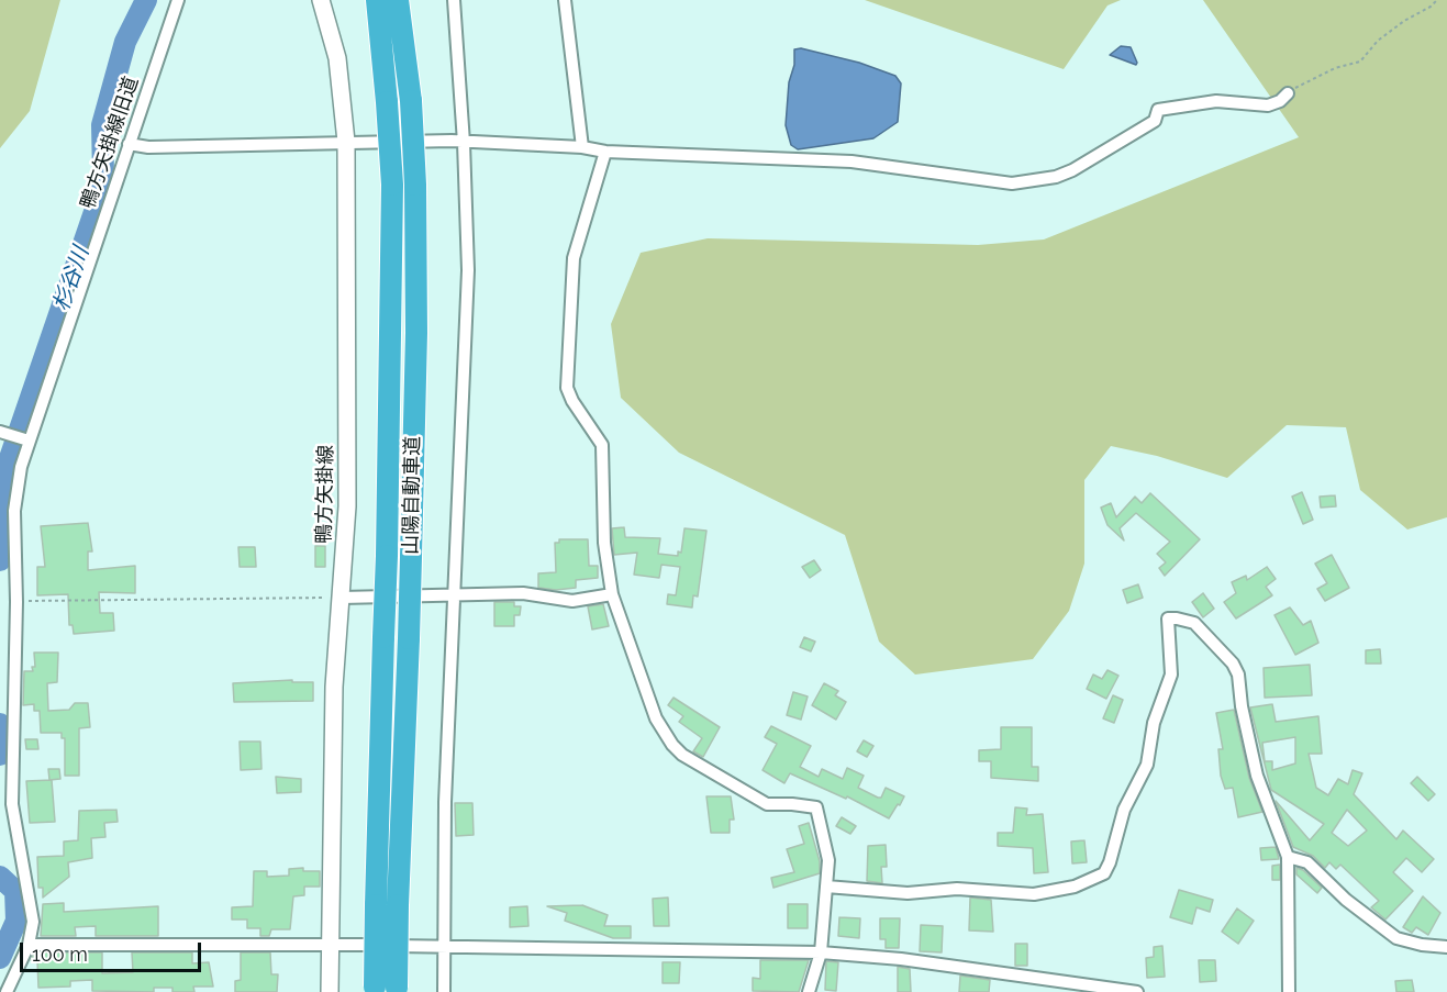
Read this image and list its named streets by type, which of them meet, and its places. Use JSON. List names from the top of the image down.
{
  "streets": {
    "highway": ["山陽自動車道"],
    "main road": ["鴨方矢掛線"],
    "street": ["鴨方矢掛線旧道"]
  },
  "water": ["杉谷川"],
  "scale_bar": "100 m"
}
